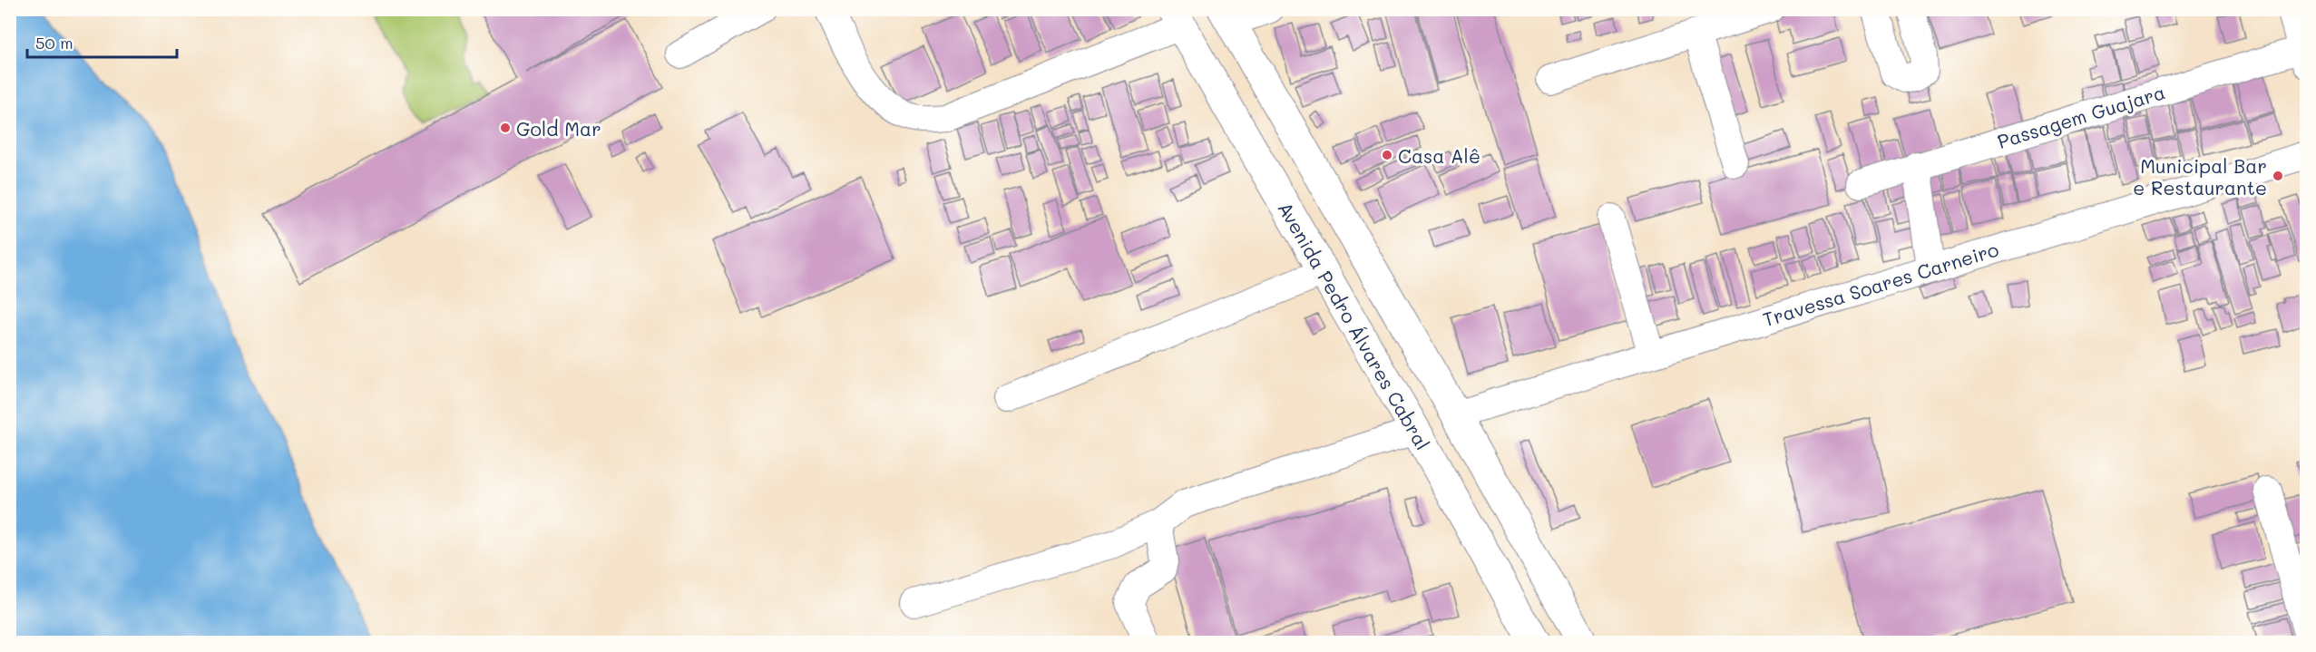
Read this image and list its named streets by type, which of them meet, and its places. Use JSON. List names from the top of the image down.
{
  "streets": {
    "main road": ["Avenida Pedro Álvares Cabral"],
    "street": ["Passagem Guajara", "Travessa Soares Carneiro"]
  },
  "places": ["Gold Mar", "Casa Alê", "Municipal Bar e Restaurante"],
  "scale_bar": "50 m"
}
